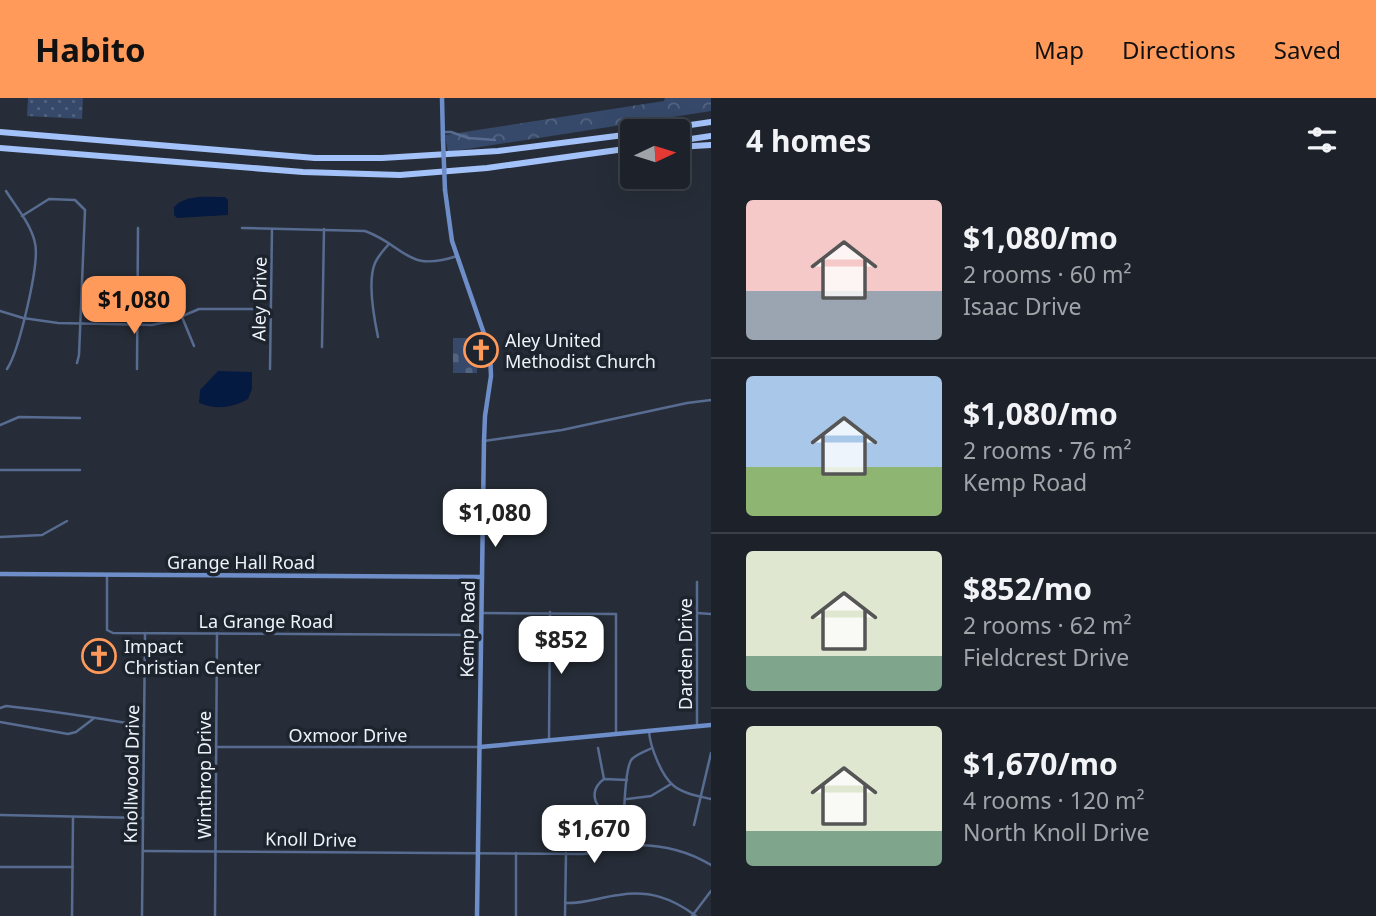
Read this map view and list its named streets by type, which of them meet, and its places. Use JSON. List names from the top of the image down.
{
  "streets": {
    "main road": ["Grange Hall Road", "Kemp Road"],
    "street": [
      "Aley Drive",
      "La Grange Road",
      "Darden Drive",
      "Oxmoor Drive",
      "Knollwood Drive",
      "Winthrop Drive",
      "Knoll Drive"
    ]
  },
  "crossings": [
    ["Grange Hall Road", "La Grange Road"],
    ["Grange Hall Road", "Kemp Road"],
    ["La Grange Road", "Kemp Road"],
    ["La Grange Road", "Knollwood Drive"],
    ["La Grange Road", "Winthrop Drive"],
    ["Kemp Road", "Oxmoor Drive"],
    ["Kemp Road", "Knoll Drive"],
    ["Oxmoor Drive", "Winthrop Drive"],
    ["Knollwood Drive", "Knoll Drive"],
    ["Winthrop Drive", "Knoll Drive"]
  ],
  "places": {
    "church": ["Aley United Methodist Church", "Impact Christian Center"]
  },
  "north": "right",
  "page": {
    "header": "Habito",
    "nav": ["Map", "Directions", "Saved"],
    "heading": "4 homes",
    "list": [
      {
        "name": "$1,080/mo",
        "note": "2 rooms · 60 m² · Isaac Drive"
      },
      {
        "name": "$1,080/mo",
        "note": "2 rooms · 76 m² · Kemp Road"
      },
      {
        "name": "$852/mo",
        "note": "2 rooms · 62 m² · Fieldcrest Drive"
      },
      {
        "name": "$1,670/mo",
        "note": "4 rooms · 120 m² · North Knoll Drive"
      }
    ],
    "price": [
      "$1,080",
      "$1,080",
      "$852",
      "$1,670"
    ]
  }
}
